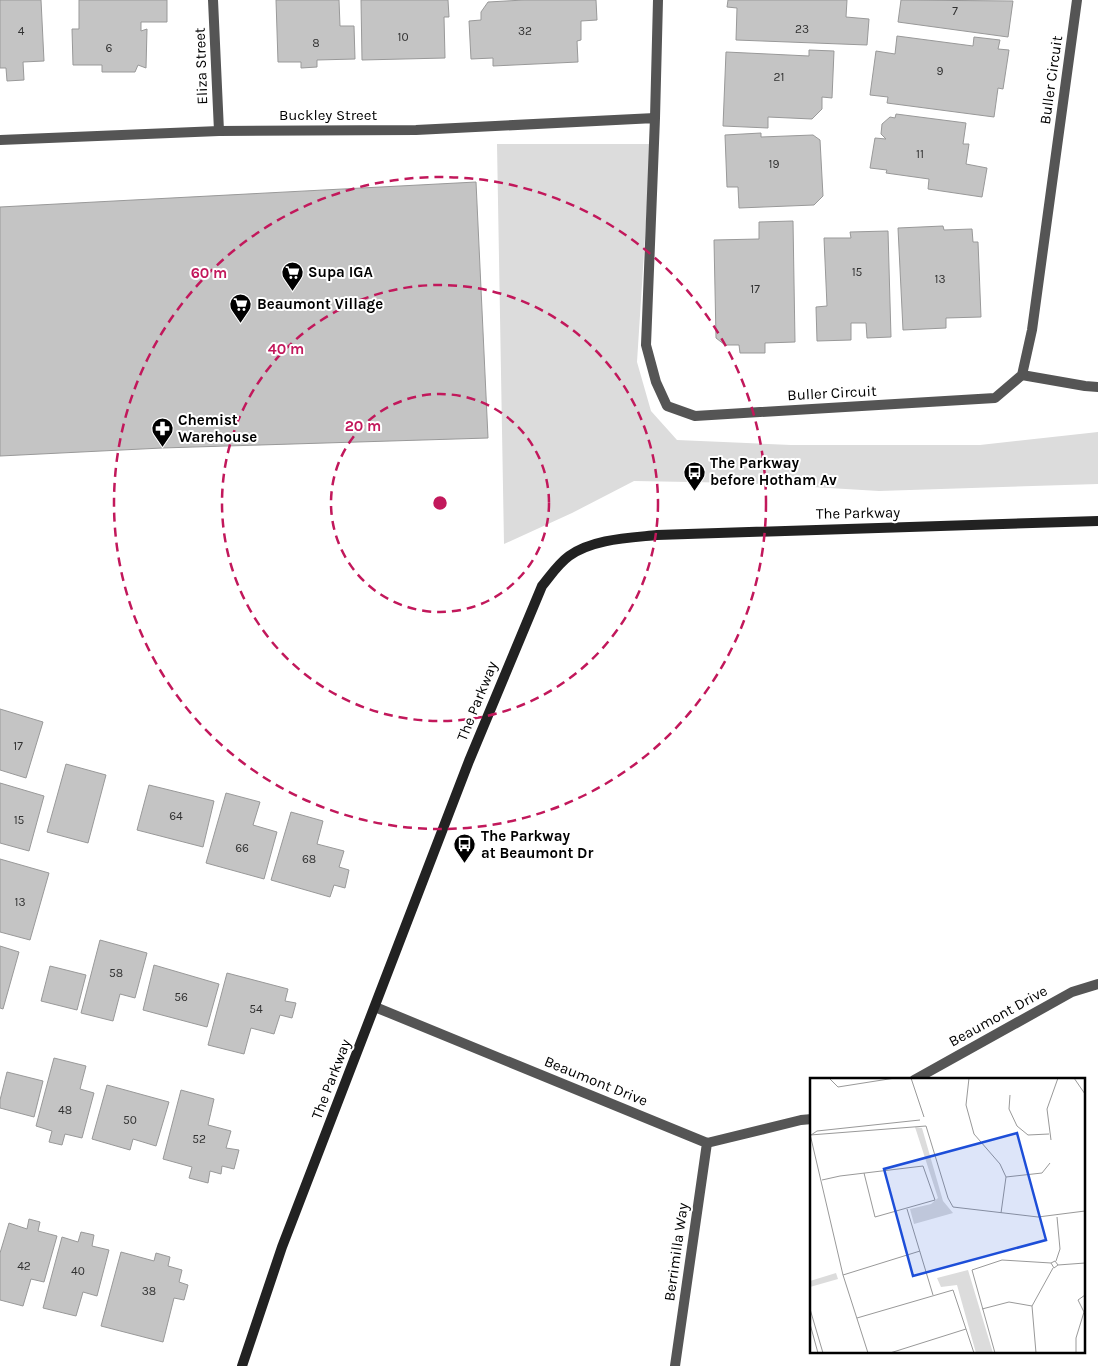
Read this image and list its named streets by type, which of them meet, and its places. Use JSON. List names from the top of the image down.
{
  "streets": {
    "street": [
      "Eliza Street",
      "Buller Circuit",
      "Buckley Street",
      "The Parkway",
      "Beaumont Drive",
      "Berrimilla Way"
    ]
  },
  "crossings": [
    ["Eliza Street", "Buckley Street"],
    ["Buller Circuit", "Buckley Street"],
    ["The Parkway", "Beaumont Drive"],
    ["Beaumont Drive", "Berrimilla Way"]
  ],
  "places": {
    "supermarket": ["Supa IGA", "Beaumont Village"],
    "pharmacy": ["Chemist Warehouse"],
    "bus stop": ["The Parkway before Hotham Av", "The Parkway at Beaumont Dr"]
  },
  "house_numbers": [
    "7",
    "23",
    "4",
    "32",
    "10",
    "8",
    "6",
    "9",
    "21",
    "11",
    "19",
    "15",
    "13",
    "17",
    "17",
    "64",
    "15",
    "66",
    "68",
    "13",
    "58",
    "56",
    "54",
    "48",
    "50",
    "52",
    "42",
    "40",
    "38"
  ],
  "rings": ["60 m", "40 m", "20 m"]
}
